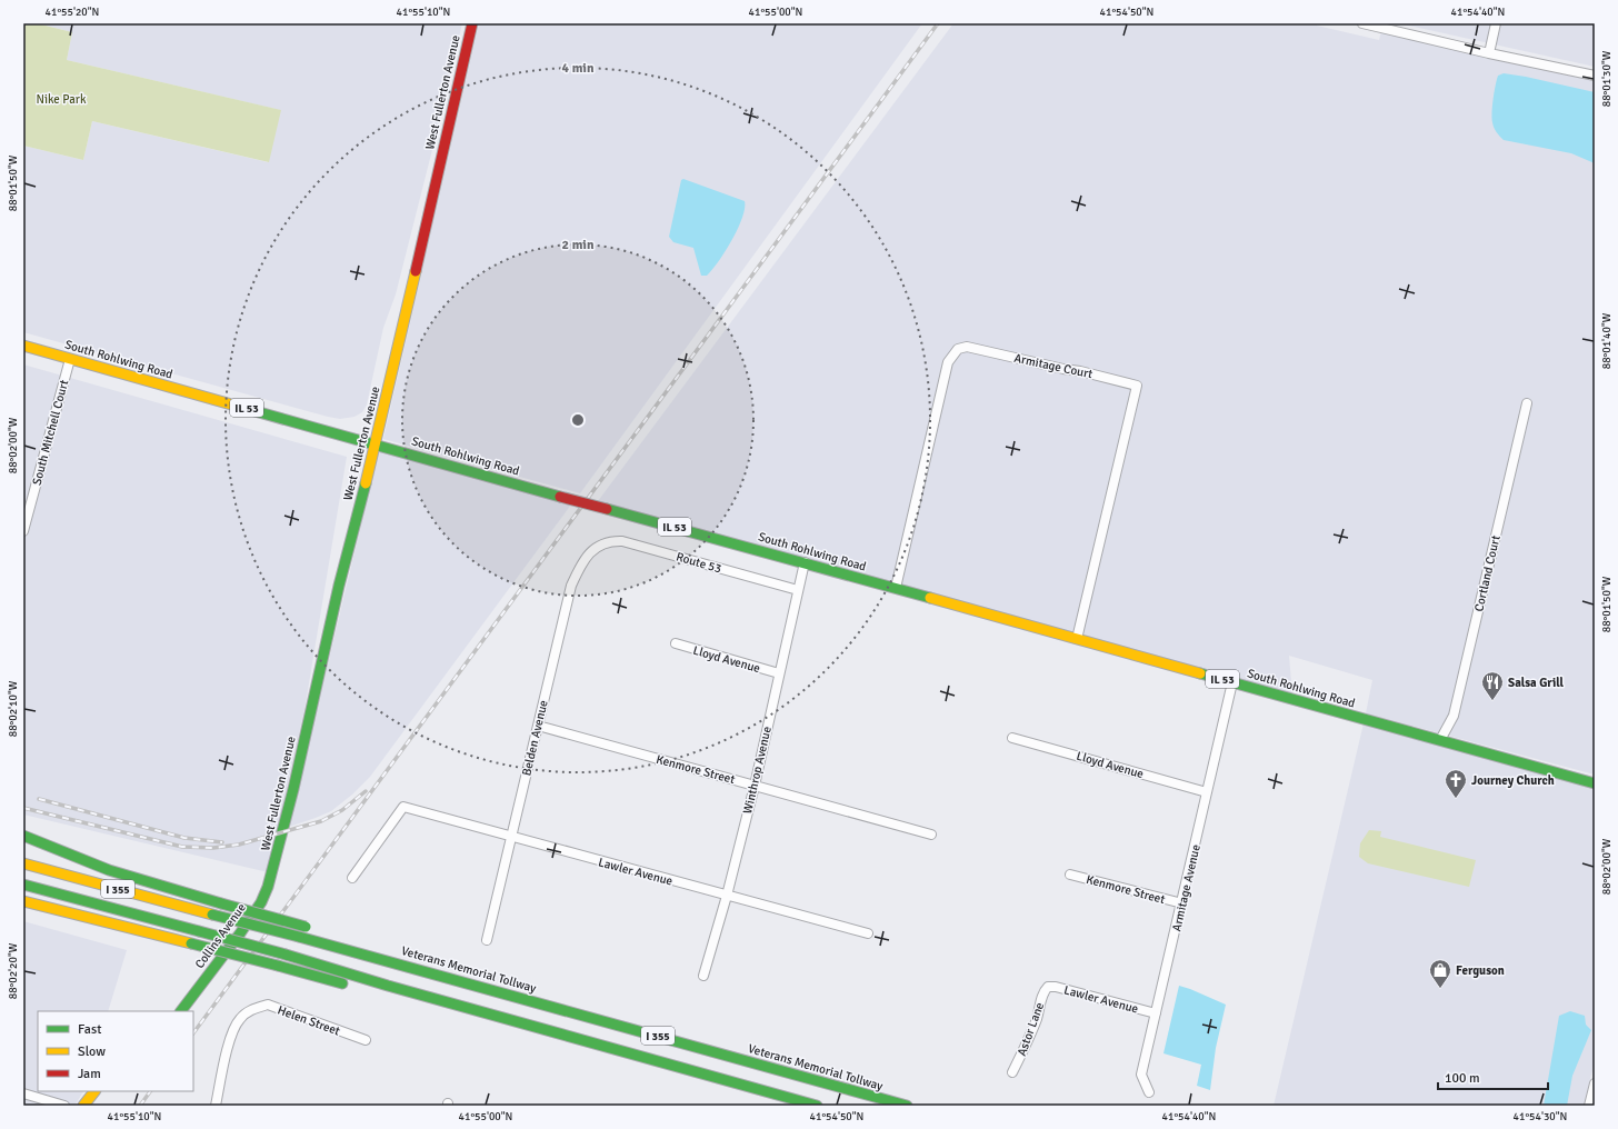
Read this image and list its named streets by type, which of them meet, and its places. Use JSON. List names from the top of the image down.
{
  "streets": {
    "main road": [
      "West Fullerton Avenue",
      "South Rohlwing Road",
      "IL 53",
      "I 355",
      "Collins Avenue",
      "Veterans Memorial Tollway"
    ],
    "street": [
      "Armitage Court",
      "South Mitchell Court",
      "Route 53",
      "Cortland Court",
      "Lloyd Avenue",
      "Belden Avenue",
      "Kenmore Street",
      "Winthrop Avenue",
      "Lawler Avenue",
      "Armitage Avenue",
      "Helen Street",
      "Astor Lane"
    ]
  },
  "crossings": [
    ["West Fullerton Avenue", "South Rohlwing Road"],
    ["West Fullerton Avenue", "Collins Avenue"],
    ["South Rohlwing Road", "Armitage Court"],
    ["South Rohlwing Road", "South Mitchell Court"],
    ["South Rohlwing Road", "Cortland Court"],
    ["South Rohlwing Road", "Winthrop Avenue"],
    ["South Rohlwing Road", "Armitage Avenue"],
    ["Route 53", "Belden Avenue"],
    ["Route 53", "Winthrop Avenue"],
    ["Lloyd Avenue", "Winthrop Avenue"],
    ["Lloyd Avenue", "Armitage Avenue"],
    ["Belden Avenue", "Kenmore Street"],
    ["Belden Avenue", "Lawler Avenue"],
    ["Kenmore Street", "Winthrop Avenue"],
    ["Kenmore Street", "Armitage Avenue"],
    ["Winthrop Avenue", "Lawler Avenue"],
    ["Lawler Avenue", "Armitage Avenue"],
    ["Lawler Avenue", "Astor Lane"]
  ],
  "parks": ["Nike Park"],
  "places": {
    "restaurant": ["Salsa Grill"],
    "church": ["Journey Church"],
    "shop": ["Ferguson"]
  },
  "legend": ["Fast", "Slow", "Jam"],
  "scale_bar": "100 m",
  "coordinates": [
    "41°55'20\"N",
    "41°55'10\"N",
    "41°55'00\"N",
    "41°54'50\"N",
    "41°54'40\"N",
    "88°01'30\"W",
    "88°01'50\"W",
    "88°01'40\"W",
    "88°02'00\"W",
    "88°02'10\"W",
    "88°02'20\"W",
    "41°54'30\"N"
  ],
  "rings": ["4 min", "2 min"]
}
